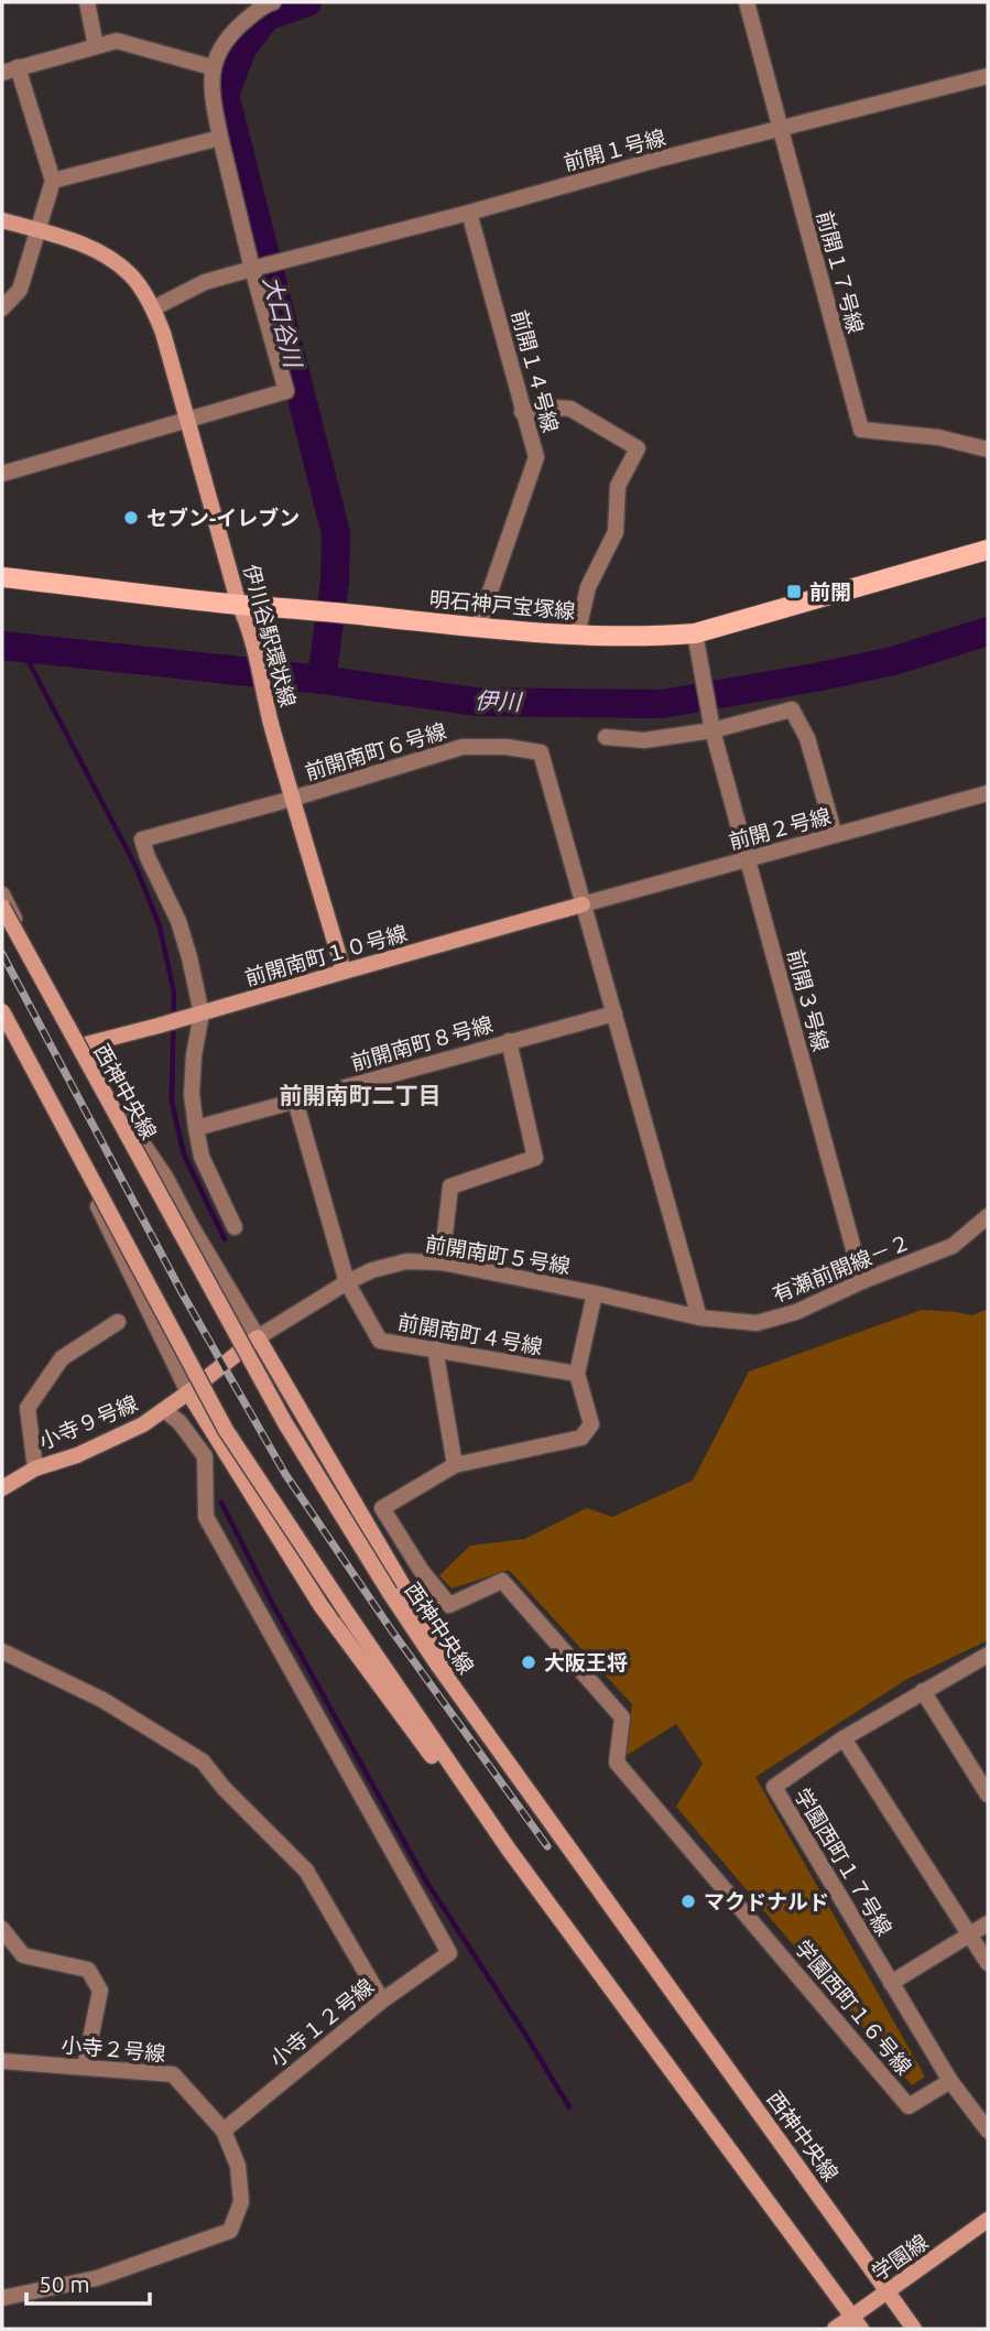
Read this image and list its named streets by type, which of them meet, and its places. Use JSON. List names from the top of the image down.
{
  "streets": {
    "main road": ["明石神戸宝塚線"],
    "street": [
      "前開１号線",
      "前開１７号線",
      "前開１４号線",
      "伊川谷駅環状線",
      "前開南町６号線",
      "前開２号線",
      "前開南町１０号線",
      "前開３号線",
      "前開南町８号線",
      "西神中央線",
      "前開南町５号線",
      "有瀬前開線－２",
      "前開南町４号線",
      "小寺９号線",
      "学園西町１７号線",
      "学園西町１６号線",
      "小寺１２号線",
      "小寺２号線",
      "学園線"
    ]
  },
  "crossings": [
    ["前開１号線", "前開１７号線"],
    ["前開１号線", "前開１４号線"],
    ["前開１号線", "伊川谷駅環状線"],
    ["前開１４号線", "明石神戸宝塚線"],
    ["明石神戸宝塚線", "伊川谷駅環状線"],
    ["明石神戸宝塚線", "前開３号線"],
    ["伊川谷駅環状線", "前開南町６号線"],
    ["伊川谷駅環状線", "前開南町１０号線"],
    ["前開南町６号線", "前開２号線"],
    ["前開南町６号線", "前開南町１０号線"],
    ["前開南町６号線", "前開南町８号線"],
    ["前開南町６号線", "前開南町５号線"],
    ["前開南町６号線", "有瀬前開線－２"],
    ["前開２号線", "前開南町１０号線"],
    ["前開２号線", "前開３号線"],
    ["前開南町１０号線", "西神中央線"],
    ["前開３号線", "有瀬前開線－２"],
    ["前開南町８号線", "前開南町４号線"],
    ["西神中央線", "前開南町５号線"],
    ["西神中央線", "小寺９号線"],
    ["西神中央線", "学園線"],
    ["前開南町５号線", "有瀬前開線－２"],
    ["前開南町５号線", "前開南町４号線"],
    ["前開南町５号線", "小寺９号線"],
    ["小寺９号線", "小寺１２号線"],
    ["学園西町１７号線", "学園西町１６号線"],
    ["小寺１２号線", "小寺２号線"]
  ],
  "districts": ["前開南町二丁目"],
  "water": ["大口谷川", "伊川"],
  "places": {
    "other": ["セブン-イレブン", "大阪王将", "マクドナルド"],
    "transit": ["前開"]
  },
  "scale_bar": "50 m"
}
